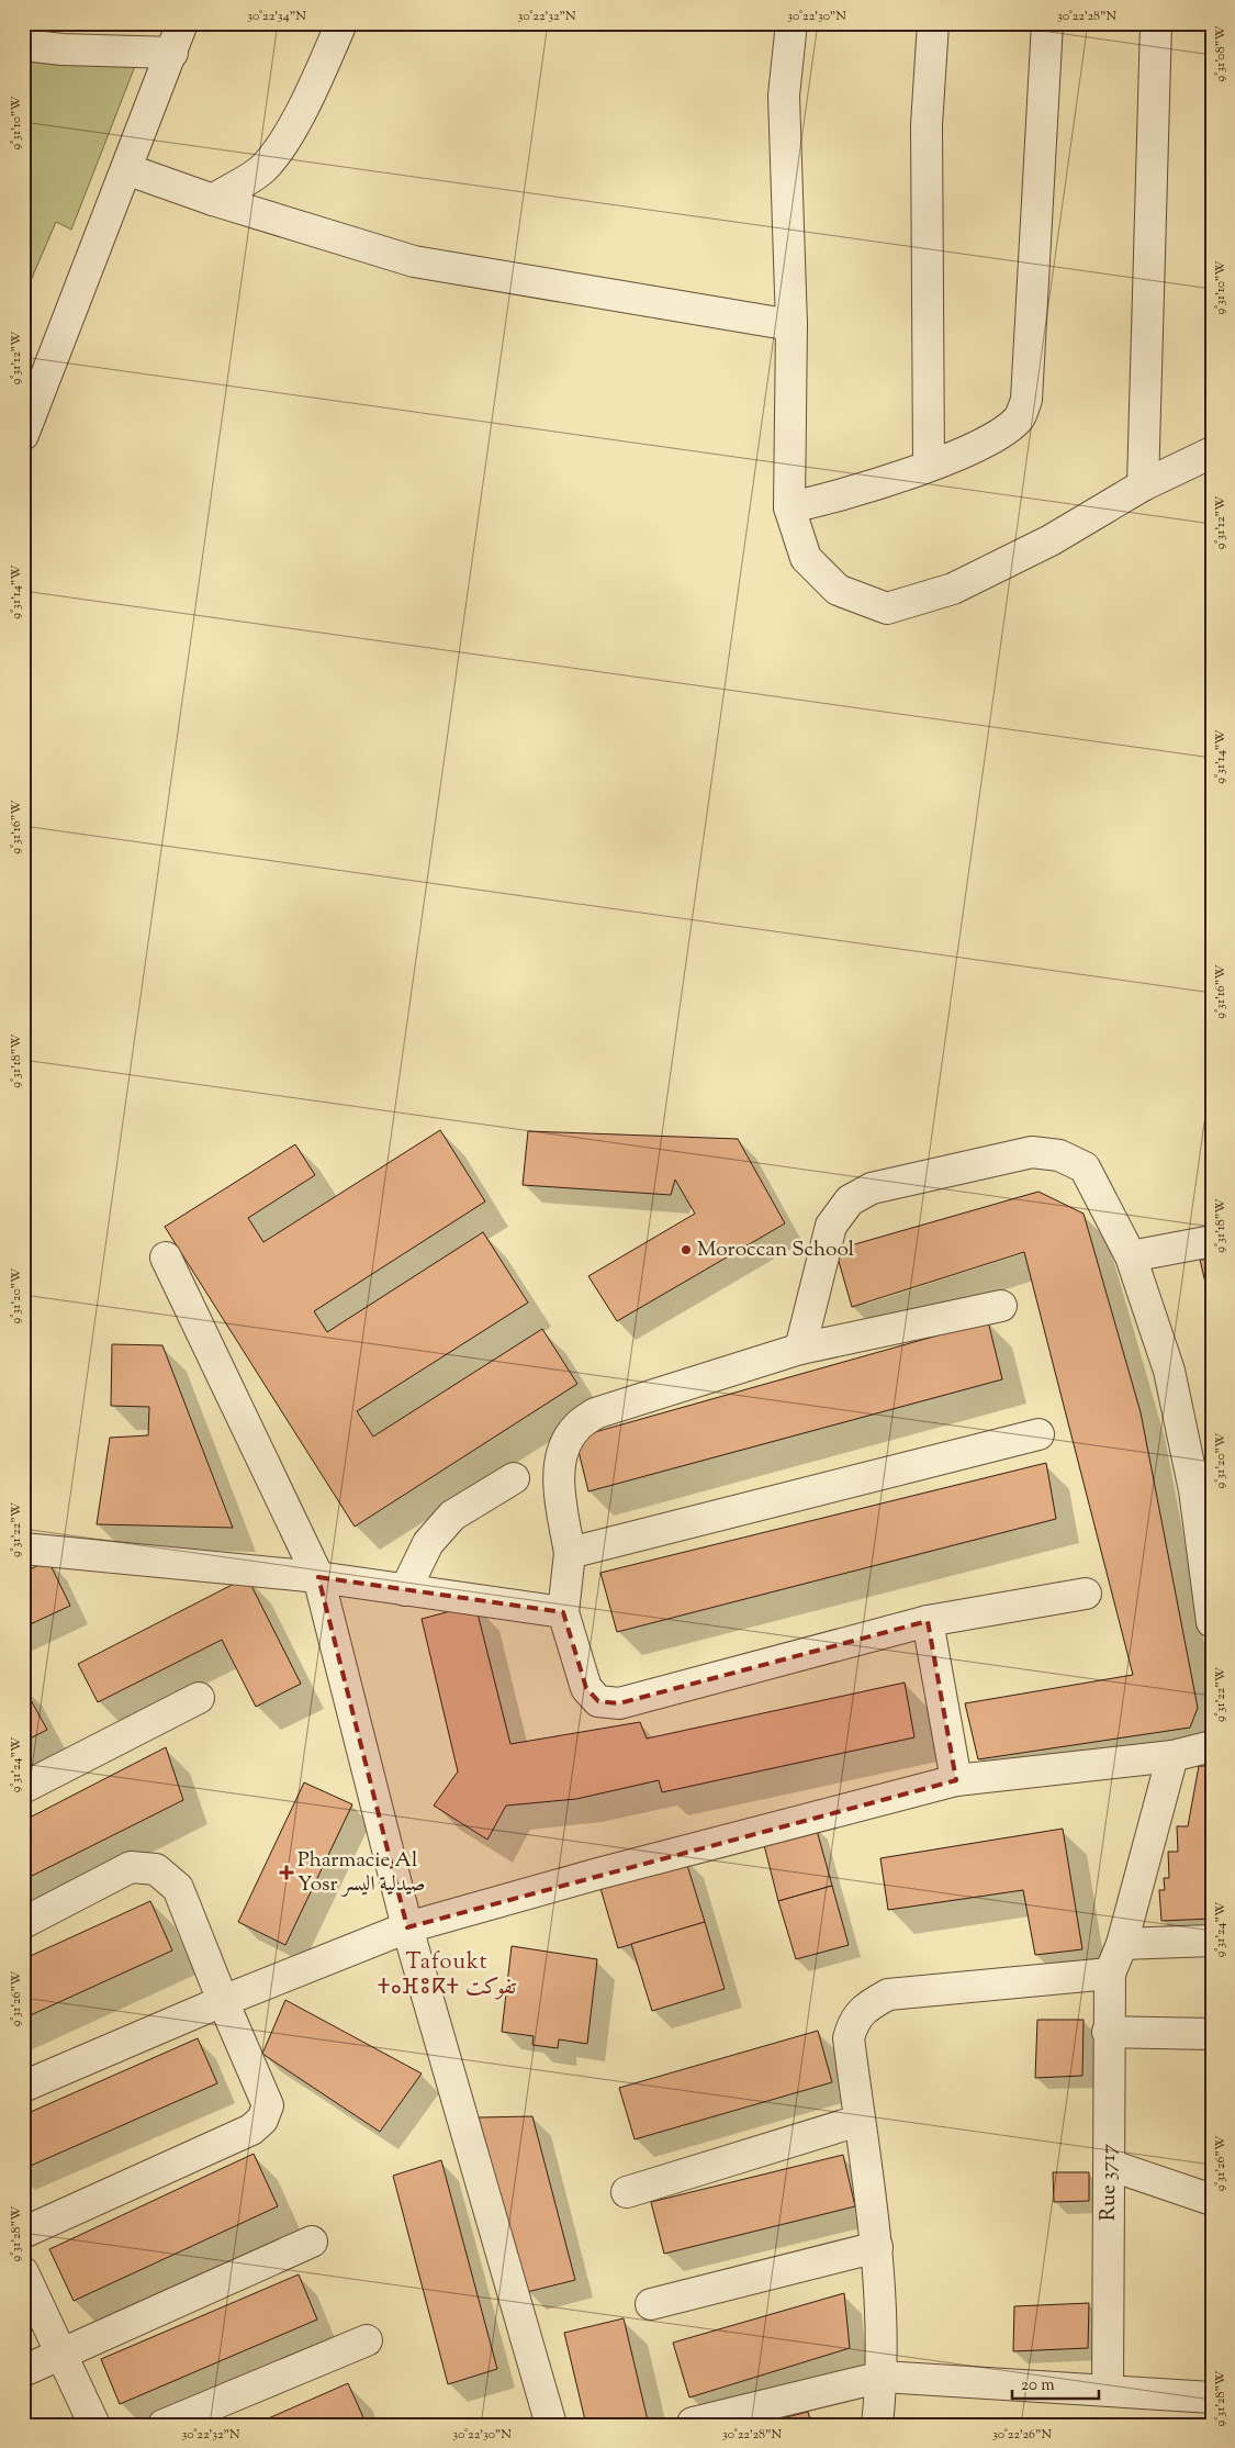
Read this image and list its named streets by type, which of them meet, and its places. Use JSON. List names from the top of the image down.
{
  "streets": {
    "street": ["Rue 3717"]
  },
  "districts": ["Tafoukt ⵜⴰⴼⵓⴽⵜ تفوكت"],
  "places": {
    "other": ["Moroccan School"],
    "health": ["Pharmacie Al Yosr صيدلية اليسر"]
  },
  "scale_bar": "20 m",
  "coordinates": [
    "30°22'34\"N",
    "30°22'32\"N",
    "30°22'30\"N",
    "30°22'28\"N",
    "9°31'08\"W",
    "9°31'10\"W",
    "9°31'12\"W",
    "9°31'14\"W",
    "9°31'16\"W",
    "9°31'18\"W",
    "9°31'20\"W",
    "9°31'22\"W",
    "9°31'24\"W",
    "9°31'26\"W",
    "9°31'28\"W",
    "30°22'26\"N"
  ]
}
